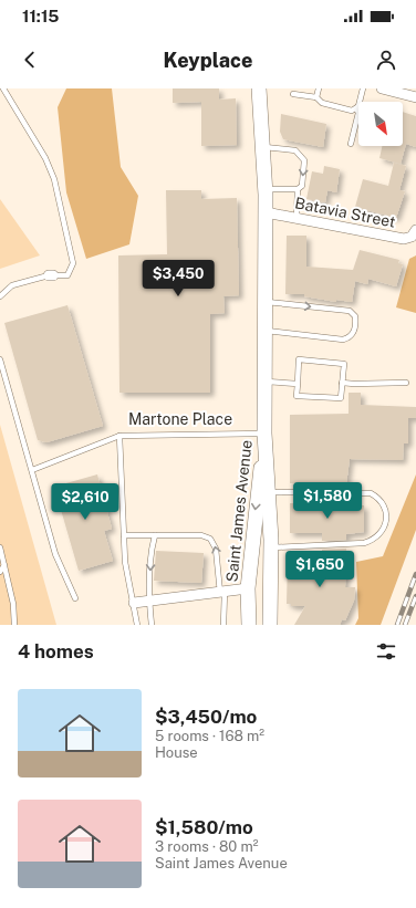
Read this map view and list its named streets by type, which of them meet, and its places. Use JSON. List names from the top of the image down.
{
  "streets": {
    "main road": ["Saint James Avenue"],
    "street": ["Batavia Street"],
    "lane": ["Martone Place"]
  },
  "crossings": [
    ["Martone Place", "Saint James Avenue"]
  ],
  "north": "bottom right",
  "page": {
    "status": "11:15",
    "header": "Keyplace",
    "price": [
      "$3,450",
      "$1,580",
      "$2,610",
      "$1,650"
    ],
    "heading": "4 homes",
    "list": [
      {
        "name": "$3,450/mo",
        "note": "5 rooms · 168 m² · House"
      },
      {
        "name": "$1,580/mo",
        "note": "3 rooms · 80 m² · Saint James Avenue"
      }
    ]
  }
}
